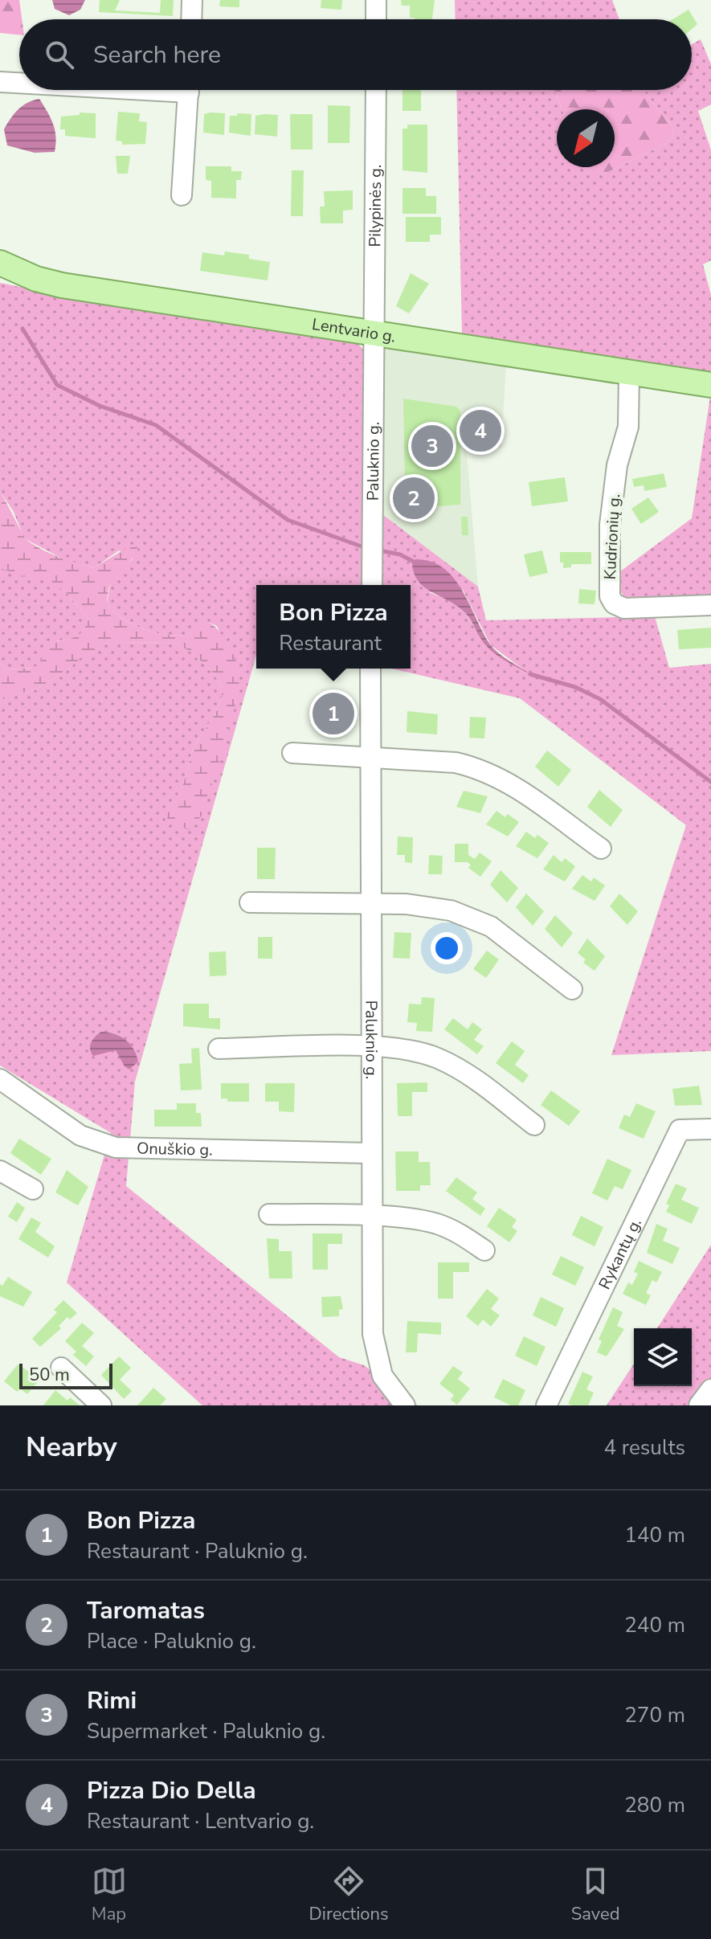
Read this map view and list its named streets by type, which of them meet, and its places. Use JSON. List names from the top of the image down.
{
  "streets": {
    "main road": ["Lentvario g."],
    "street": [
      "Pilypinės g.",
      "Paluknio g.",
      "Kudrionių g.",
      "Onuškio g.",
      "Rykantų g."
    ]
  },
  "crossings": [
    ["Pilypinės g.", "Lentvario g."],
    ["Pilypinės g.", "Paluknio g."],
    ["Lentvario g.", "Paluknio g."],
    ["Lentvario g.", "Kudrionių g."],
    ["Paluknio g.", "Onuškio g."]
  ],
  "scale_bar": "50 m",
  "north": "bottom left",
  "page": {
    "search": "Search here",
    "pins": [
      "4",
      "3",
      "2",
      "1"
    ],
    "popup": ["Bon Pizza", "Restaurant"],
    "scale": "50 m",
    "heading": ["Nearby", "4 results"],
    "list": [
      {
        "mark": "1",
        "name": "Bon Pizza",
        "note": "Restaurant · Paluknio g.",
        "value": "140 m"
      },
      {
        "mark": "2",
        "name": "Taromatas",
        "note": "Place · Paluknio g.",
        "value": "240 m"
      },
      {
        "mark": "3",
        "name": "Rimi",
        "note": "Supermarket · Paluknio g.",
        "value": "270 m"
      },
      {
        "mark": "4",
        "name": "Pizza Dio Della",
        "note": "Restaurant · Lentvario g.",
        "value": "280 m"
      }
    ],
    "nav": ["Map", "Directions", "Saved"]
  }
}
